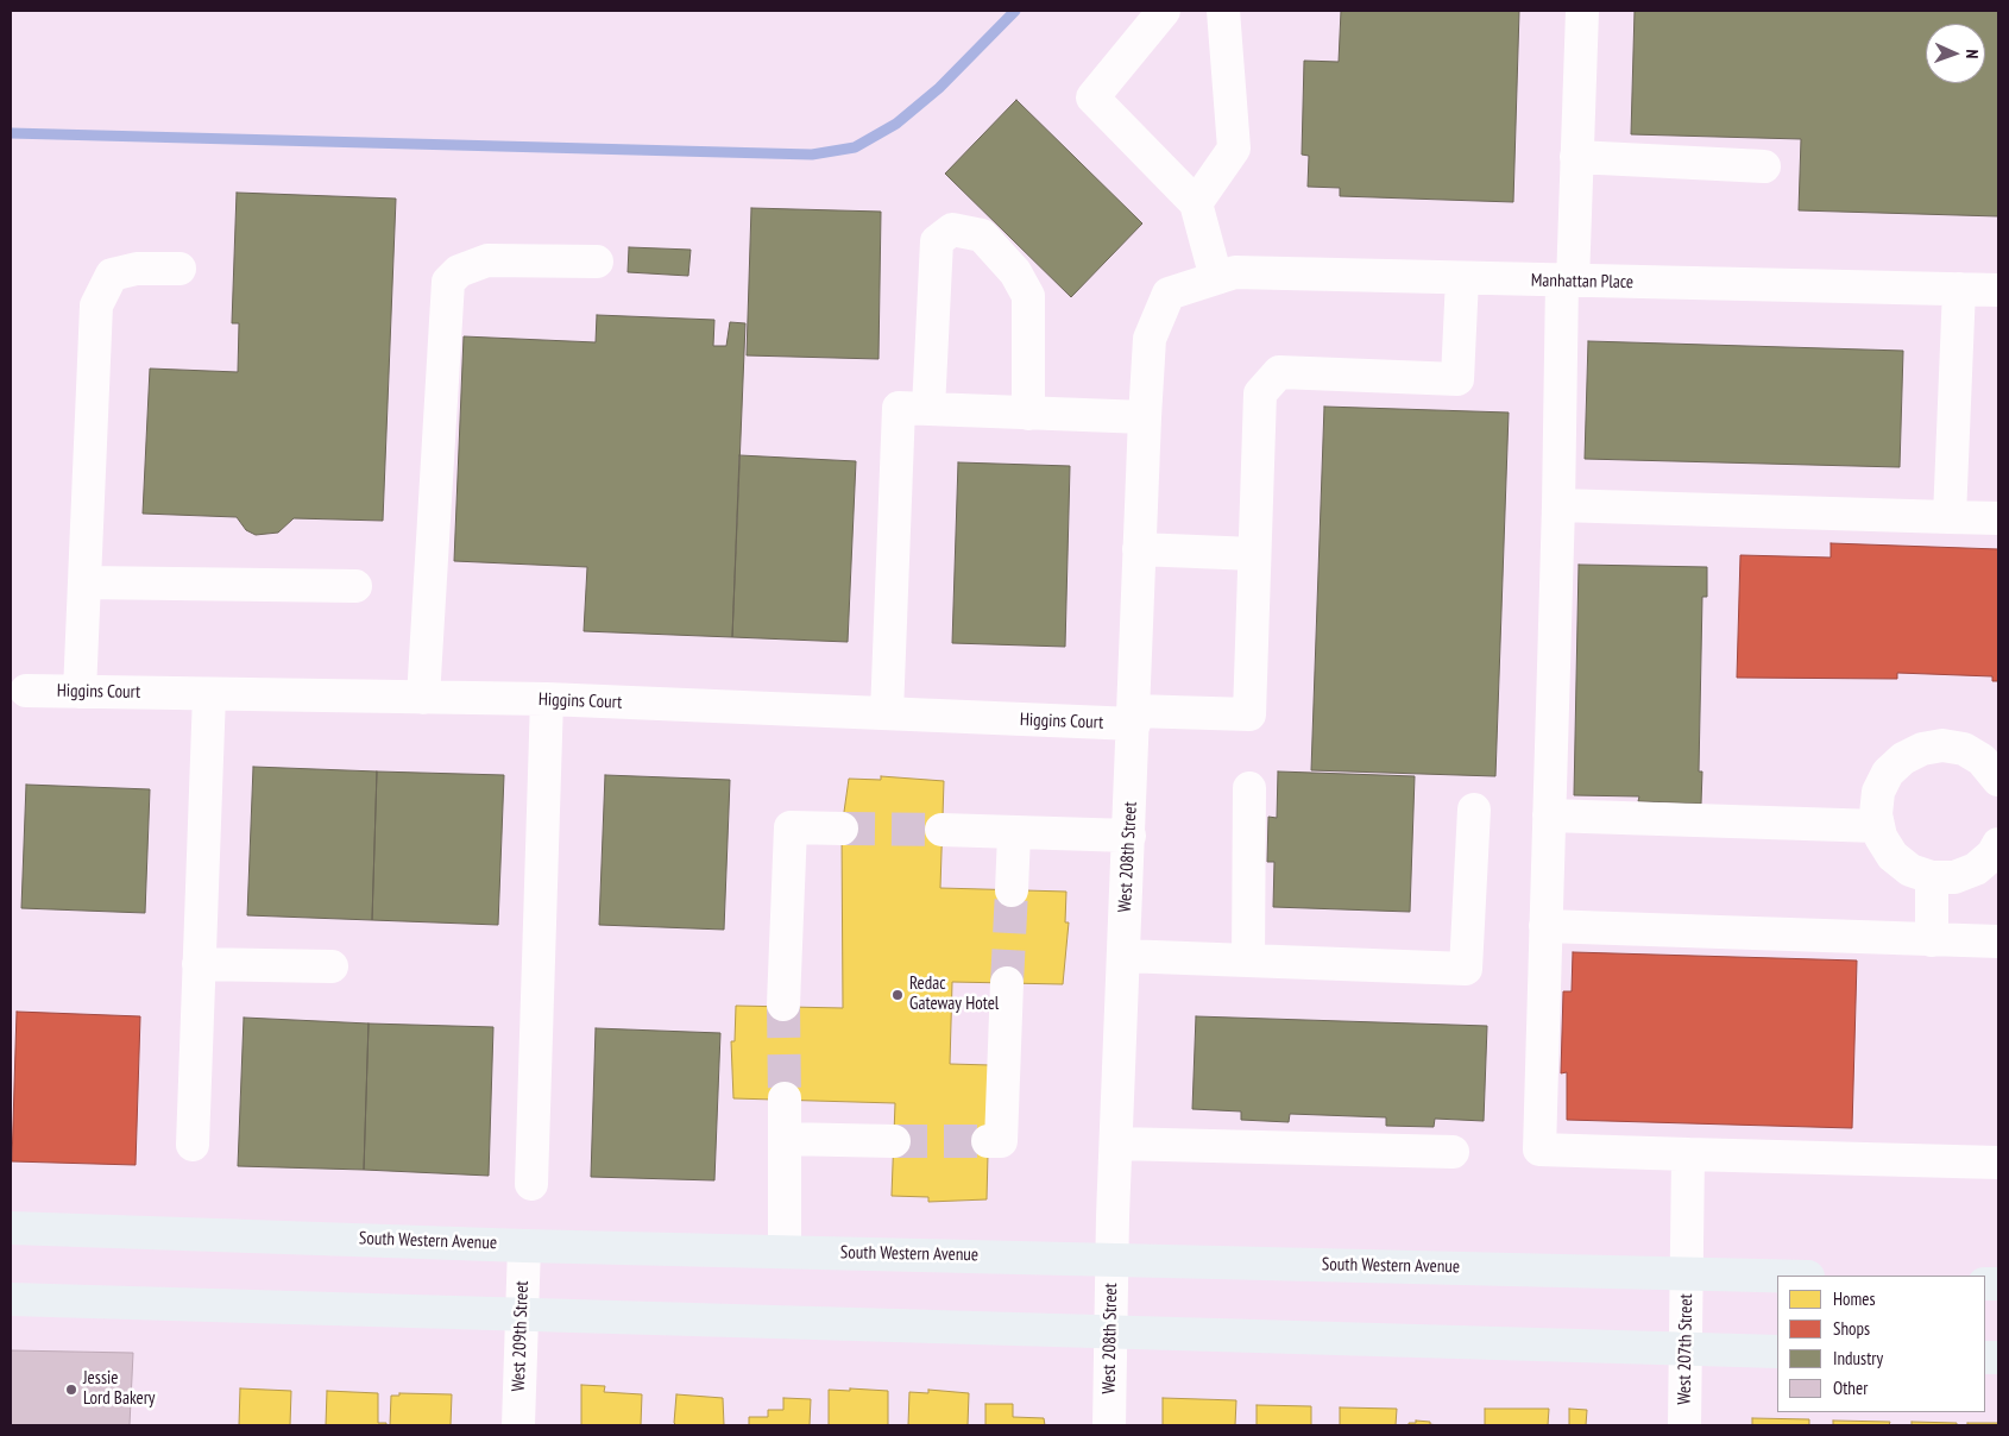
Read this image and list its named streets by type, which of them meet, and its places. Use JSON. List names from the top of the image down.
{
  "streets": {
    "main road": ["South Western Avenue"],
    "street": [
      "Manhattan Place",
      "Higgins Court",
      "West 208th Street",
      "West 209th Street",
      "West 207th Street"
    ]
  },
  "crossings": [
    ["Manhattan Place", "West 208th Street"],
    ["Higgins Court", "West 208th Street"],
    ["West 208th Street", "South Western Avenue"],
    ["South Western Avenue", "West 209th Street"],
    ["South Western Avenue", "West 207th Street"]
  ],
  "places": ["Redac Gateway Hotel", "Jessie Lord Bakery"],
  "legend": [
    "Homes",
    "Shops",
    "Industry",
    "Other"
  ],
  "north": "right"
}
